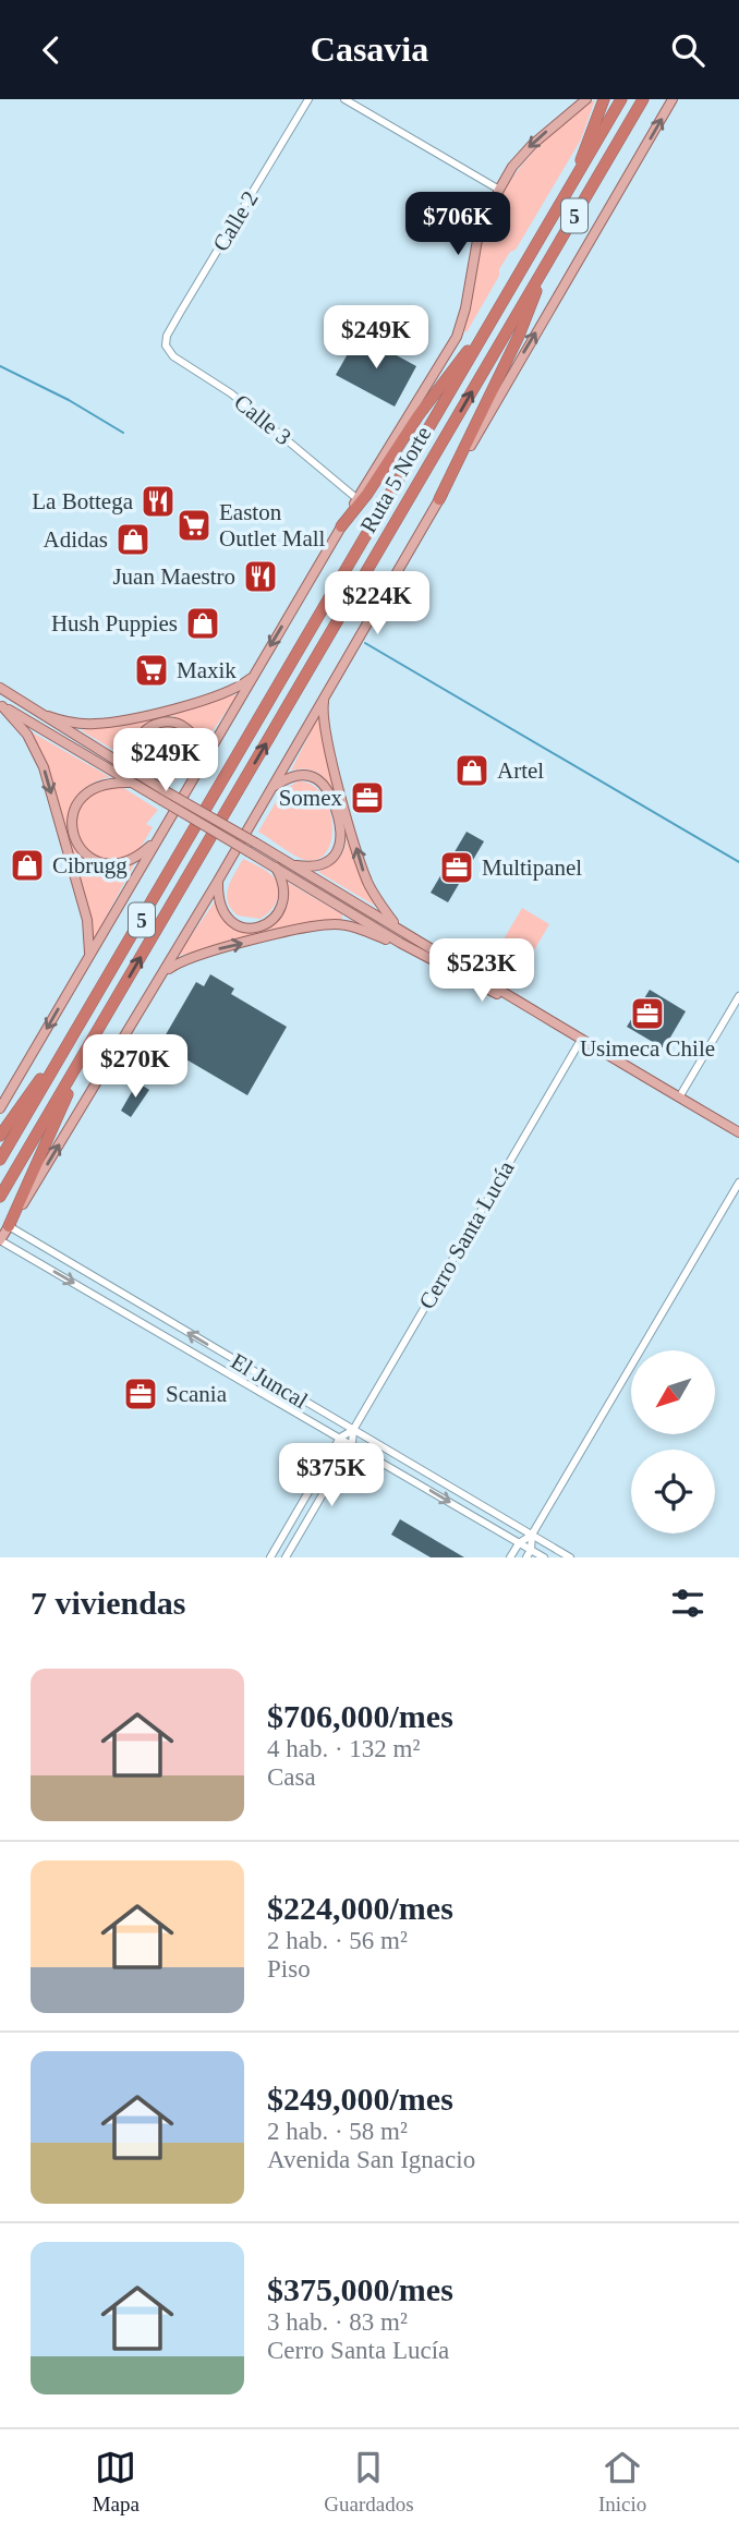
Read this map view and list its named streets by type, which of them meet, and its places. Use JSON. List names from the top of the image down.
{
  "streets": {
    "highway": ["5", "Ruta 5 Norte"],
    "street": [
      "Calle 2",
      "Calle 3",
      "Cerro Santa Lucía",
      "El Juncal"
    ]
  },
  "crossings": [
    ["Calle 2", "Calle 3"],
    ["Cerro Santa Lucía", "El Juncal"]
  ],
  "places": {
    "restaurant": ["La Bottega", "Juan Maestro"],
    "supermarket": ["Easton Outlet Mall", "Maxik"],
    "shop": [
      "Adidas",
      "Hush Puppies",
      "Artel",
      "Cibrugg"
    ],
    "office": [
      "Somex",
      "Multipanel",
      "Usimeca Chile",
      "Scania"
    ]
  },
  "north": "bottom left",
  "page": {
    "header": "Casavia",
    "price": [
      "$706K",
      "$249K",
      "$224K",
      "$249K",
      "$523K",
      "$270K",
      "$375K"
    ],
    "heading": "7 viviendas",
    "list": [
      {
        "name": "$706,000/mes",
        "note": "4 hab. · 132 m² · Casa"
      },
      {
        "name": "$224,000/mes",
        "note": "2 hab. · 56 m² · Piso"
      },
      {
        "name": "$249,000/mes",
        "note": "2 hab. · 58 m² · Avenida San Ignacio"
      },
      {
        "name": "$375,000/mes",
        "note": "3 hab. · 83 m² · Cerro Santa Lucía"
      }
    ],
    "tabs": ["Mapa", "Guardados", "Inicio"]
  }
}
